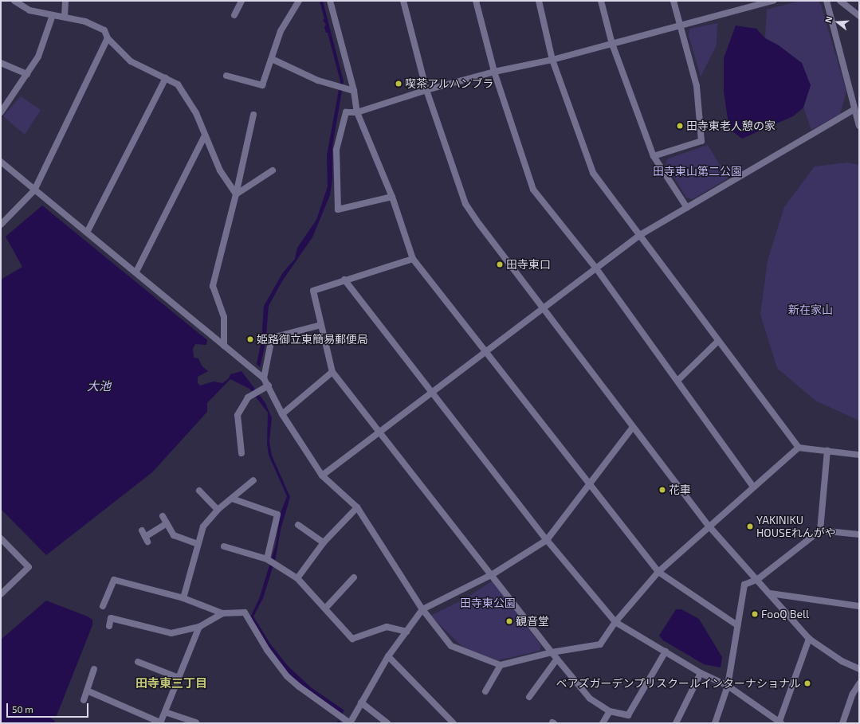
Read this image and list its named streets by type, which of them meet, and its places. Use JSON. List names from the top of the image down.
{
  "districts": ["田寺東三丁目"],
  "water": ["大池"],
  "parks": ["田寺東山第二公園", "新在家山", "田寺東公園"],
  "places": [
    "喫茶アルハンブラ",
    "田寺東老人憩の家",
    "田寺東口",
    "姫路御立東簡易郵便局",
    "花車",
    "YAKINIKU HOUSEれんがや",
    "FooQ Bell",
    "観音堂",
    "ベアズガーデンプリスクールインターナショナル"
  ],
  "scale_bar": "50 m",
  "north": "left"
}
